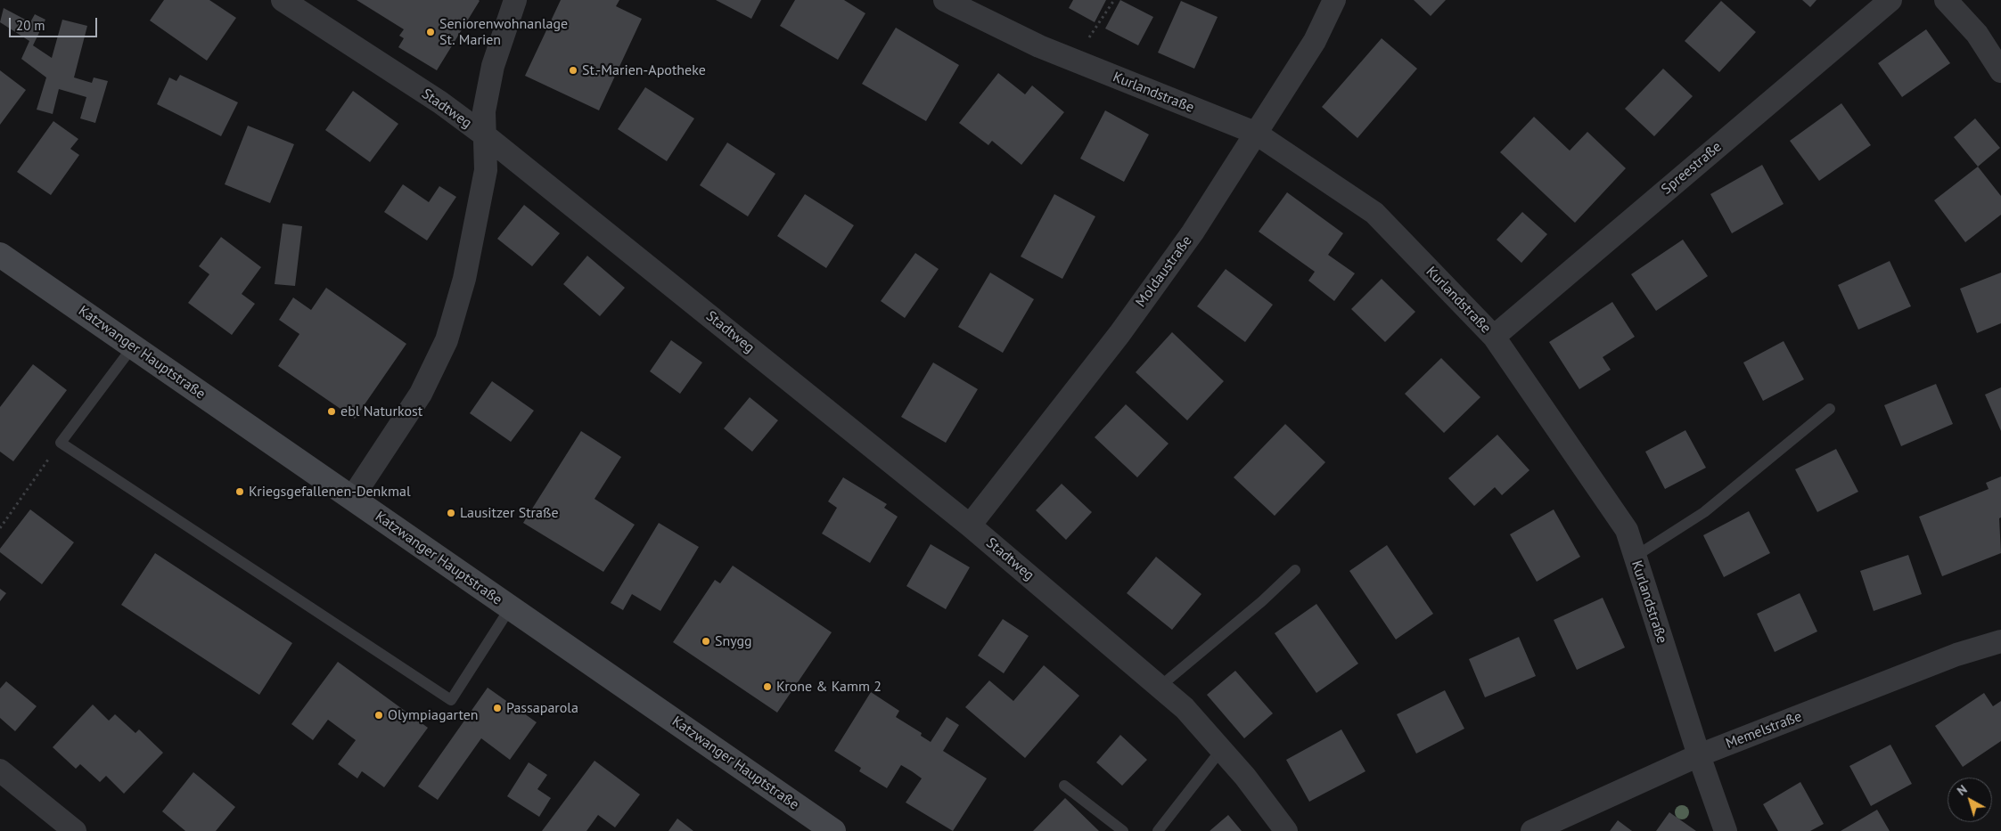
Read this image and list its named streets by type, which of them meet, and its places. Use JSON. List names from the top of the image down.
{
  "streets": {
    "main road": ["Katzwanger Hauptstraße"],
    "street": [
      "Kurlandstraße",
      "Stadtweg",
      "Spreestraße",
      "Moldaustraße",
      "Memelstraße"
    ]
  },
  "crossings": [
    ["Kurlandstraße", "Spreestraße"],
    ["Kurlandstraße", "Moldaustraße"],
    ["Kurlandstraße", "Memelstraße"],
    ["Stadtweg", "Moldaustraße"]
  ],
  "places": [
    "Seniorenwohnanlage St. Marien",
    "St.-Marien-Apotheke",
    "ebl Naturkost",
    "Kriegsgefallenen-Denkmal",
    "Lausitzer Straße",
    "Snygg",
    "Krone & Kamm 2",
    "Passaparola",
    "Olympiagarten"
  ],
  "scale_bar": "20 m",
  "north": "top left"
}
